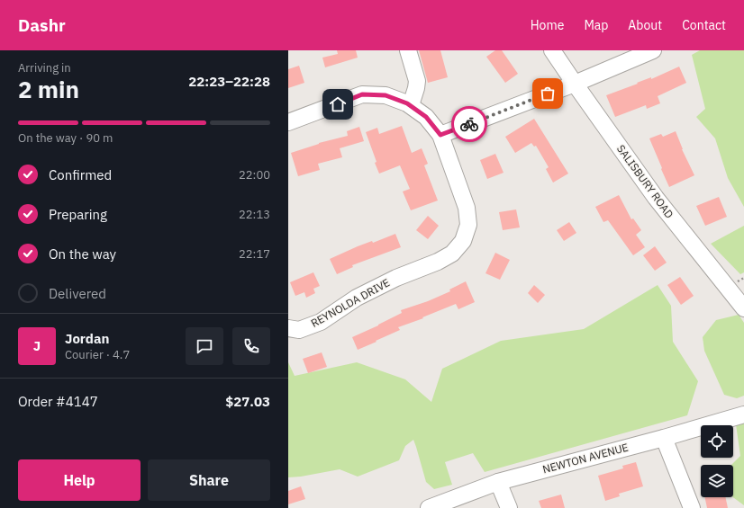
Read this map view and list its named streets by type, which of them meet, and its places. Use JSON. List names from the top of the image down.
{
  "streets": {
    "street": ["SALISBURY ROAD", "REYNOLDA DRIVE", "NEWTON AVENUE"]
  },
  "page": {
    "header": "Dashr",
    "nav": [
      "Home",
      "Map",
      "About",
      "Contact"
    ],
    "heading": ["2 min", "Arriving in", "22:23–22:28"],
    "panel": [
      "Jordan",
      "Courier · 4.7",
      "Order #4147",
      "$27.03"
    ],
    "bar": "On the way · 90 m",
    "list": [
      ["Confirmed", "22:00"],
      ["Preparing", "22:13"],
      ["On the way", "22:17"],
      "Delivered"
    ],
    "round": "J",
    "buttons": ["Help", "Share"]
  }
}
